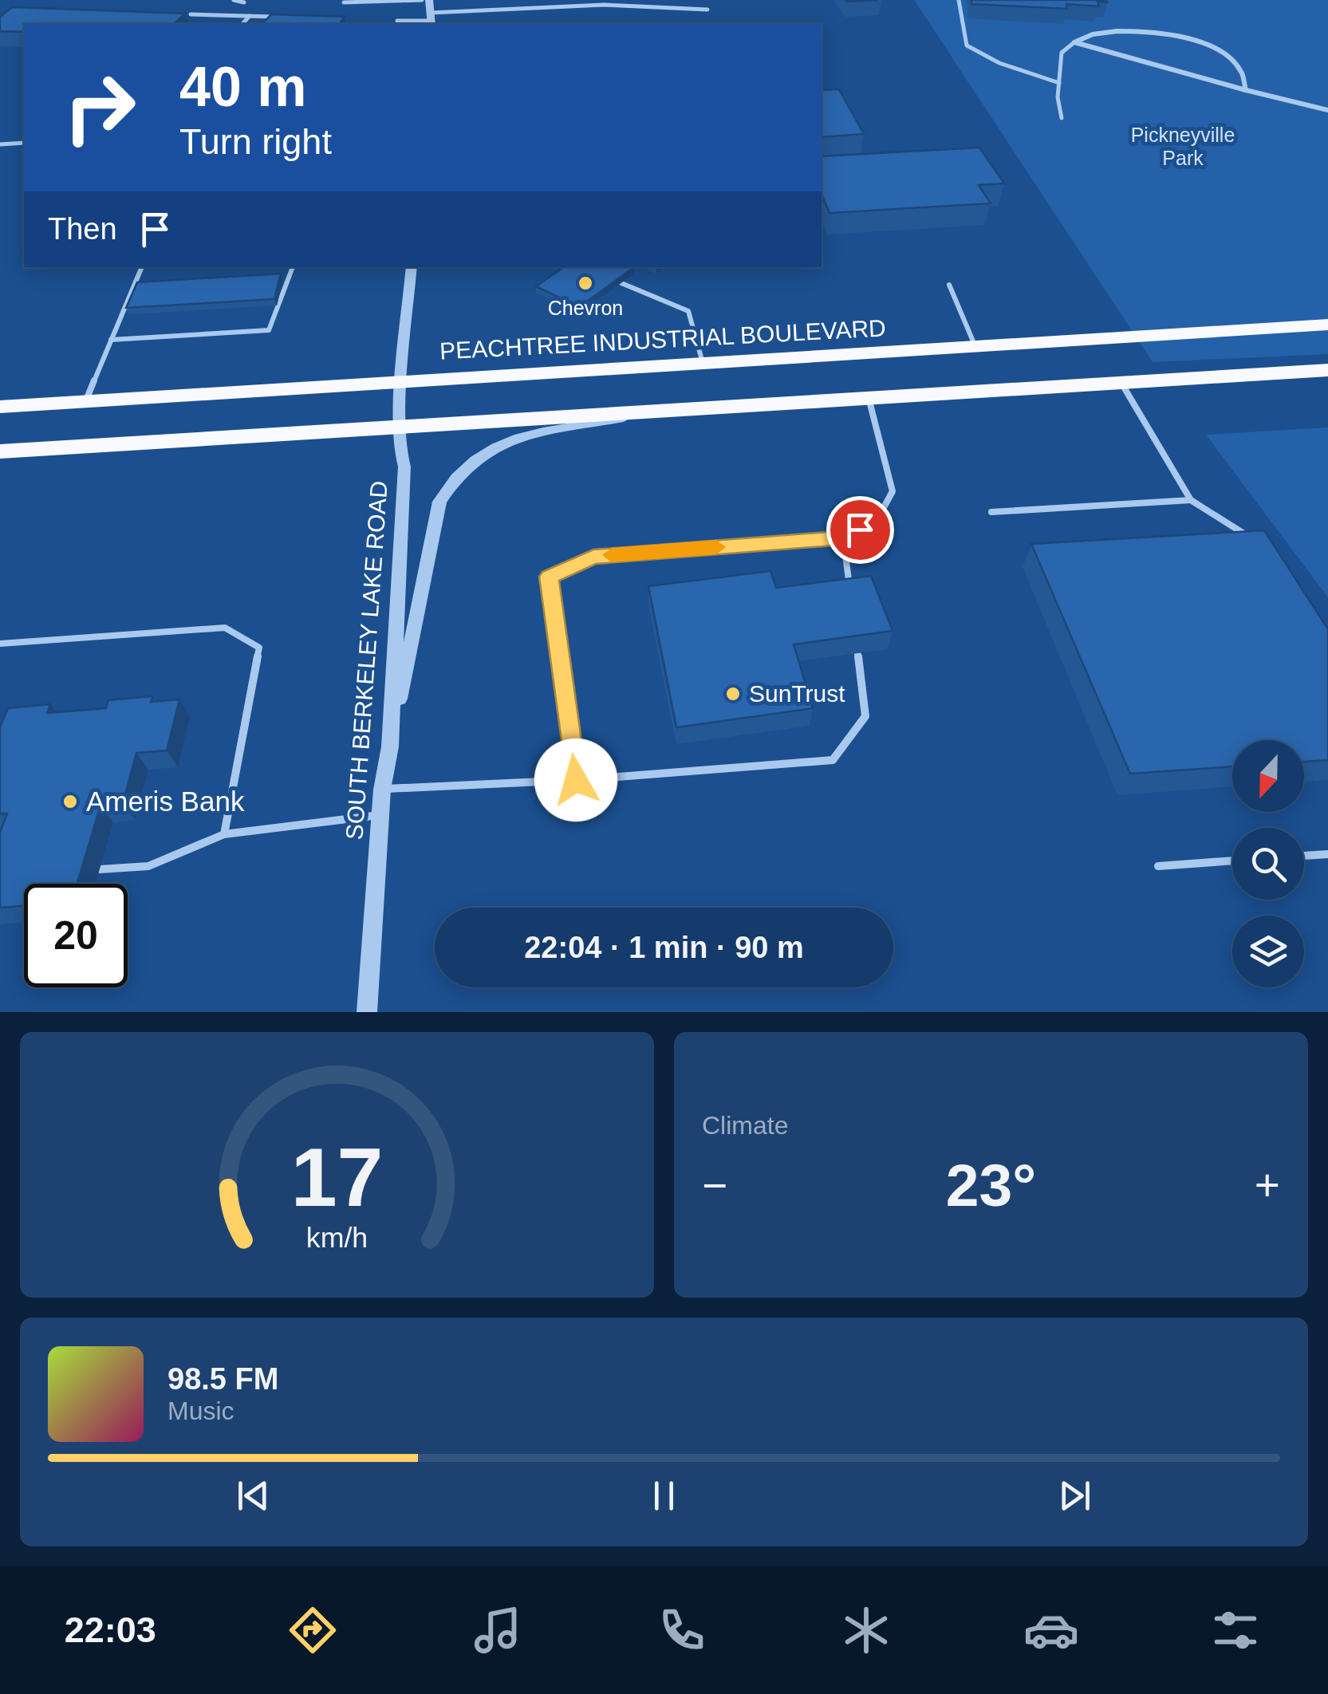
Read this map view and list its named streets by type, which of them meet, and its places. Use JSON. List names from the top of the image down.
{
  "streets": {
    "highway": ["PEACHTREE INDUSTRIAL BOULEVARD"],
    "street": ["SOUTH BERKELEY LAKE ROAD"]
  },
  "crossings": [
    ["PEACHTREE INDUSTRIAL BOULEVARD", "SOUTH BERKELEY LAKE ROAD"]
  ],
  "parks": ["Pickneyville Park"],
  "places": ["Chevron", "SunTrust", "Ameris Bank"],
  "north": "bottom",
  "page": {
    "turn": ["40 m", "Turn right"],
    "then": "Then",
    "limit": "20",
    "trip": "22:04 · 1 min · 90 m",
    "tile": "Climate",
    "heat": ["−", "23°", "+"],
    "song": ["98.5 FM", "Music"],
    "tabs": "22:03",
    "gauge": ["17", "km/h"]
  }
}
